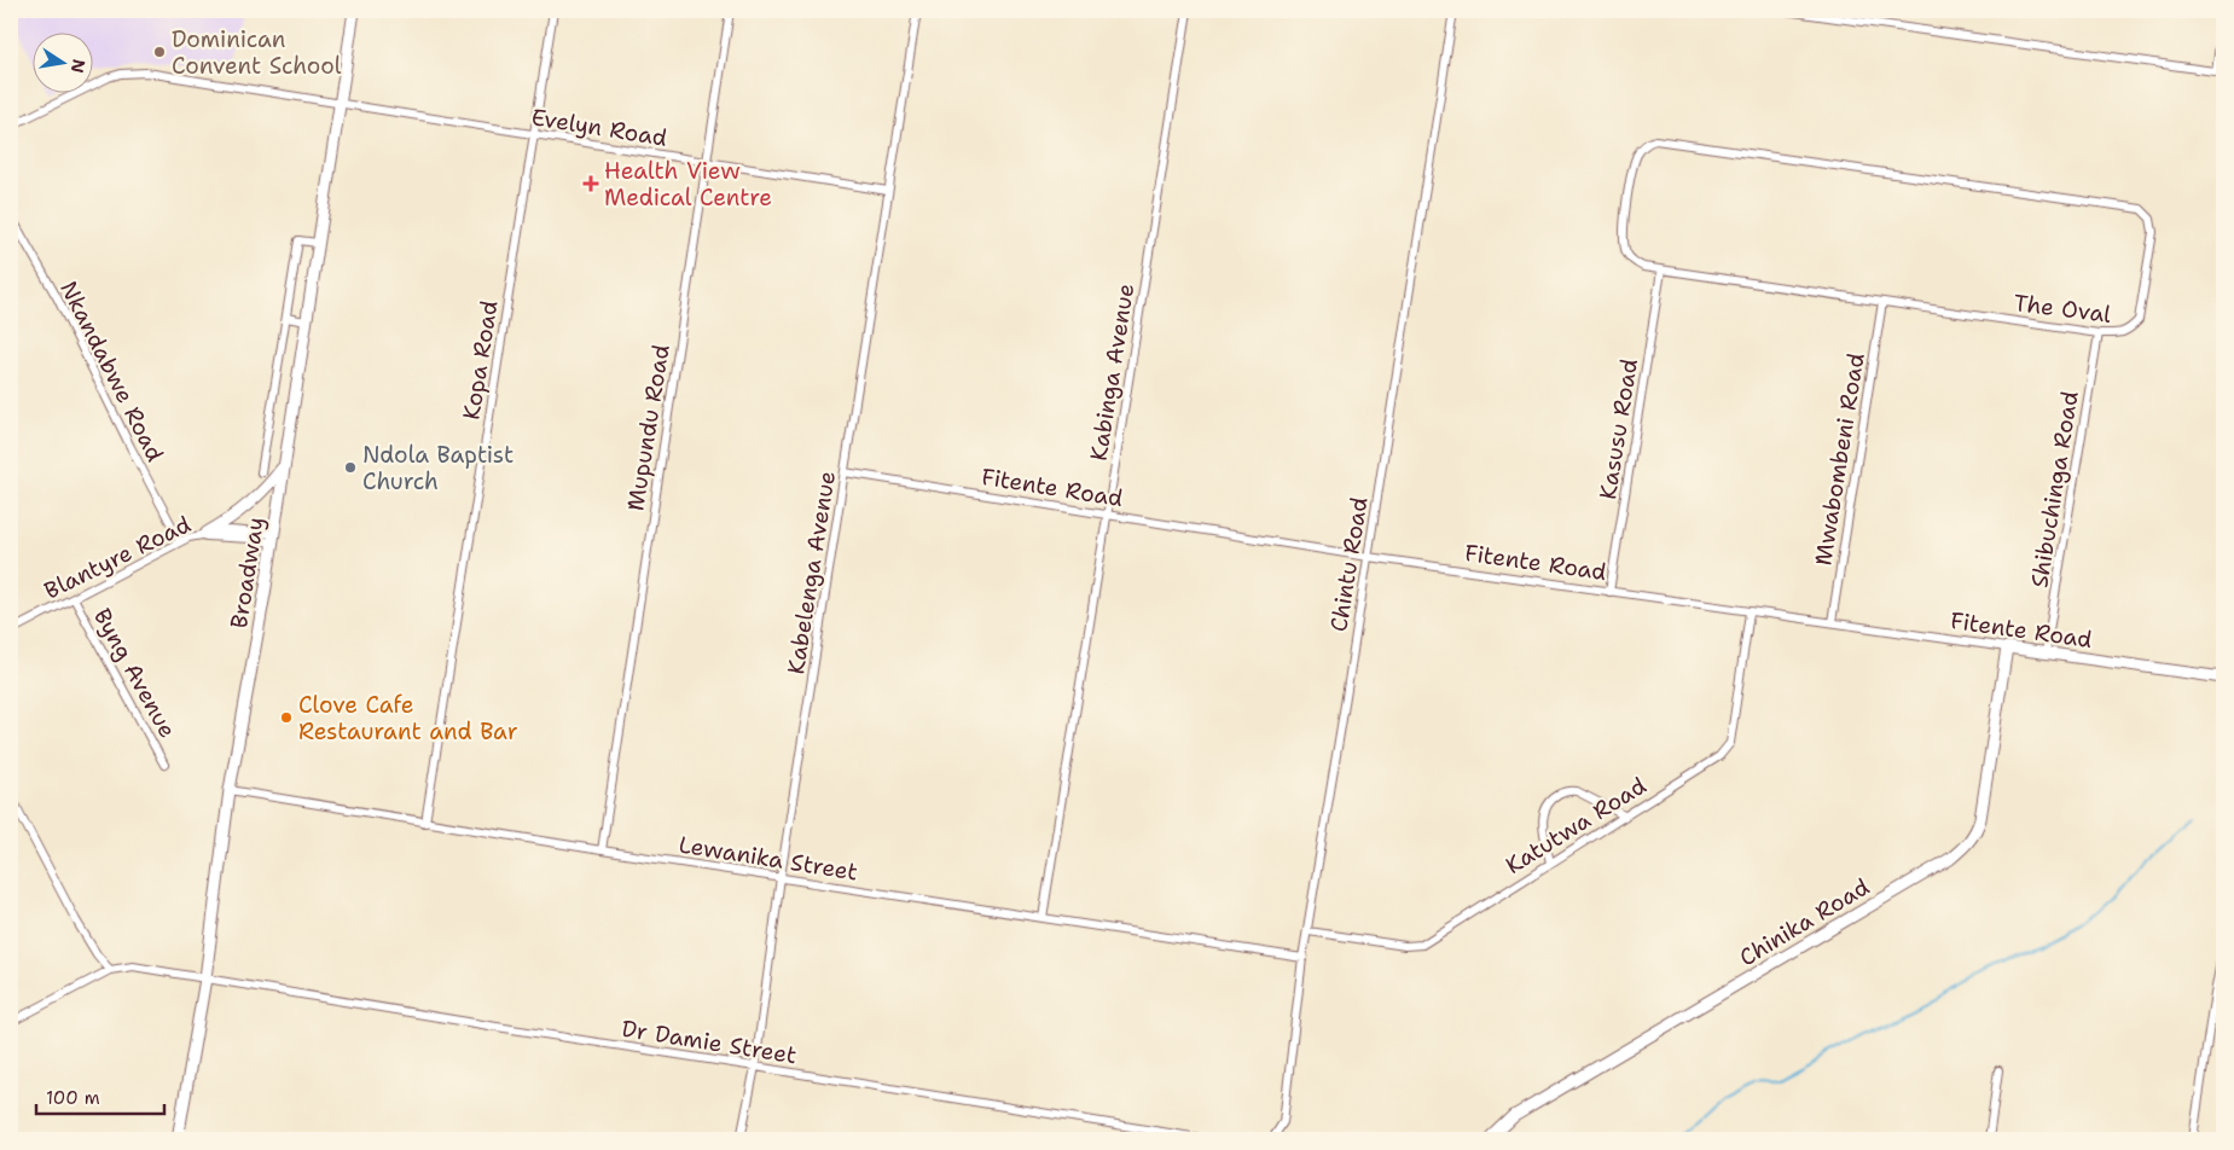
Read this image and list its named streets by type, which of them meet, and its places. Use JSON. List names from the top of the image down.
{
  "streets": {
    "main road": ["Fitente Road", "Broadway", "Chinika Road"],
    "street": [
      "Evelyn Road",
      "The Oval",
      "Kopa Road",
      "Nkandabwe Road",
      "Kabinga Avenue",
      "Mupundu Road",
      "Kasusu Road",
      "Mwabombeni Road",
      "Shibuchinga Road",
      "Blantyre Road",
      "Chintu Road",
      "Kabelenga Avenue",
      "Byng Avenue",
      "Katutwa Road",
      "Lewanika Street",
      "Dr Damie Street"
    ]
  },
  "crossings": [
    ["Evelyn Road", "Kopa Road"],
    ["Evelyn Road", "Mupundu Road"],
    ["Evelyn Road", "Broadway"],
    ["Evelyn Road", "Kabelenga Avenue"],
    ["The Oval", "Kasusu Road"],
    ["The Oval", "Mwabombeni Road"],
    ["The Oval", "Shibuchinga Road"],
    ["Kopa Road", "Lewanika Street"],
    ["Nkandabwe Road", "Blantyre Road"],
    ["Kabinga Avenue", "Fitente Road"],
    ["Kabinga Avenue", "Lewanika Street"],
    ["Mupundu Road", "Lewanika Street"],
    ["Kasusu Road", "Fitente Road"],
    ["Mwabombeni Road", "Fitente Road"],
    ["Fitente Road", "Shibuchinga Road"],
    ["Fitente Road", "Chintu Road"],
    ["Fitente Road", "Kabelenga Avenue"],
    ["Fitente Road", "Katutwa Road"],
    ["Fitente Road", "Chinika Road"],
    ["Blantyre Road", "Broadway"],
    ["Blantyre Road", "Byng Avenue"],
    ["Chintu Road", "Katutwa Road"],
    ["Chintu Road", "Lewanika Street"],
    ["Broadway", "Lewanika Street"],
    ["Broadway", "Dr Damie Street"],
    ["Kabelenga Avenue", "Lewanika Street"],
    ["Kabelenga Avenue", "Dr Damie Street"]
  ],
  "places": {
    "other": ["Dominican Convent School", "Ndola Baptist Church", "Clove Cafe Restaurant and Bar"],
    "health": ["Health View Medical Centre"]
  },
  "scale_bar": "100 m",
  "north": "right"
}
